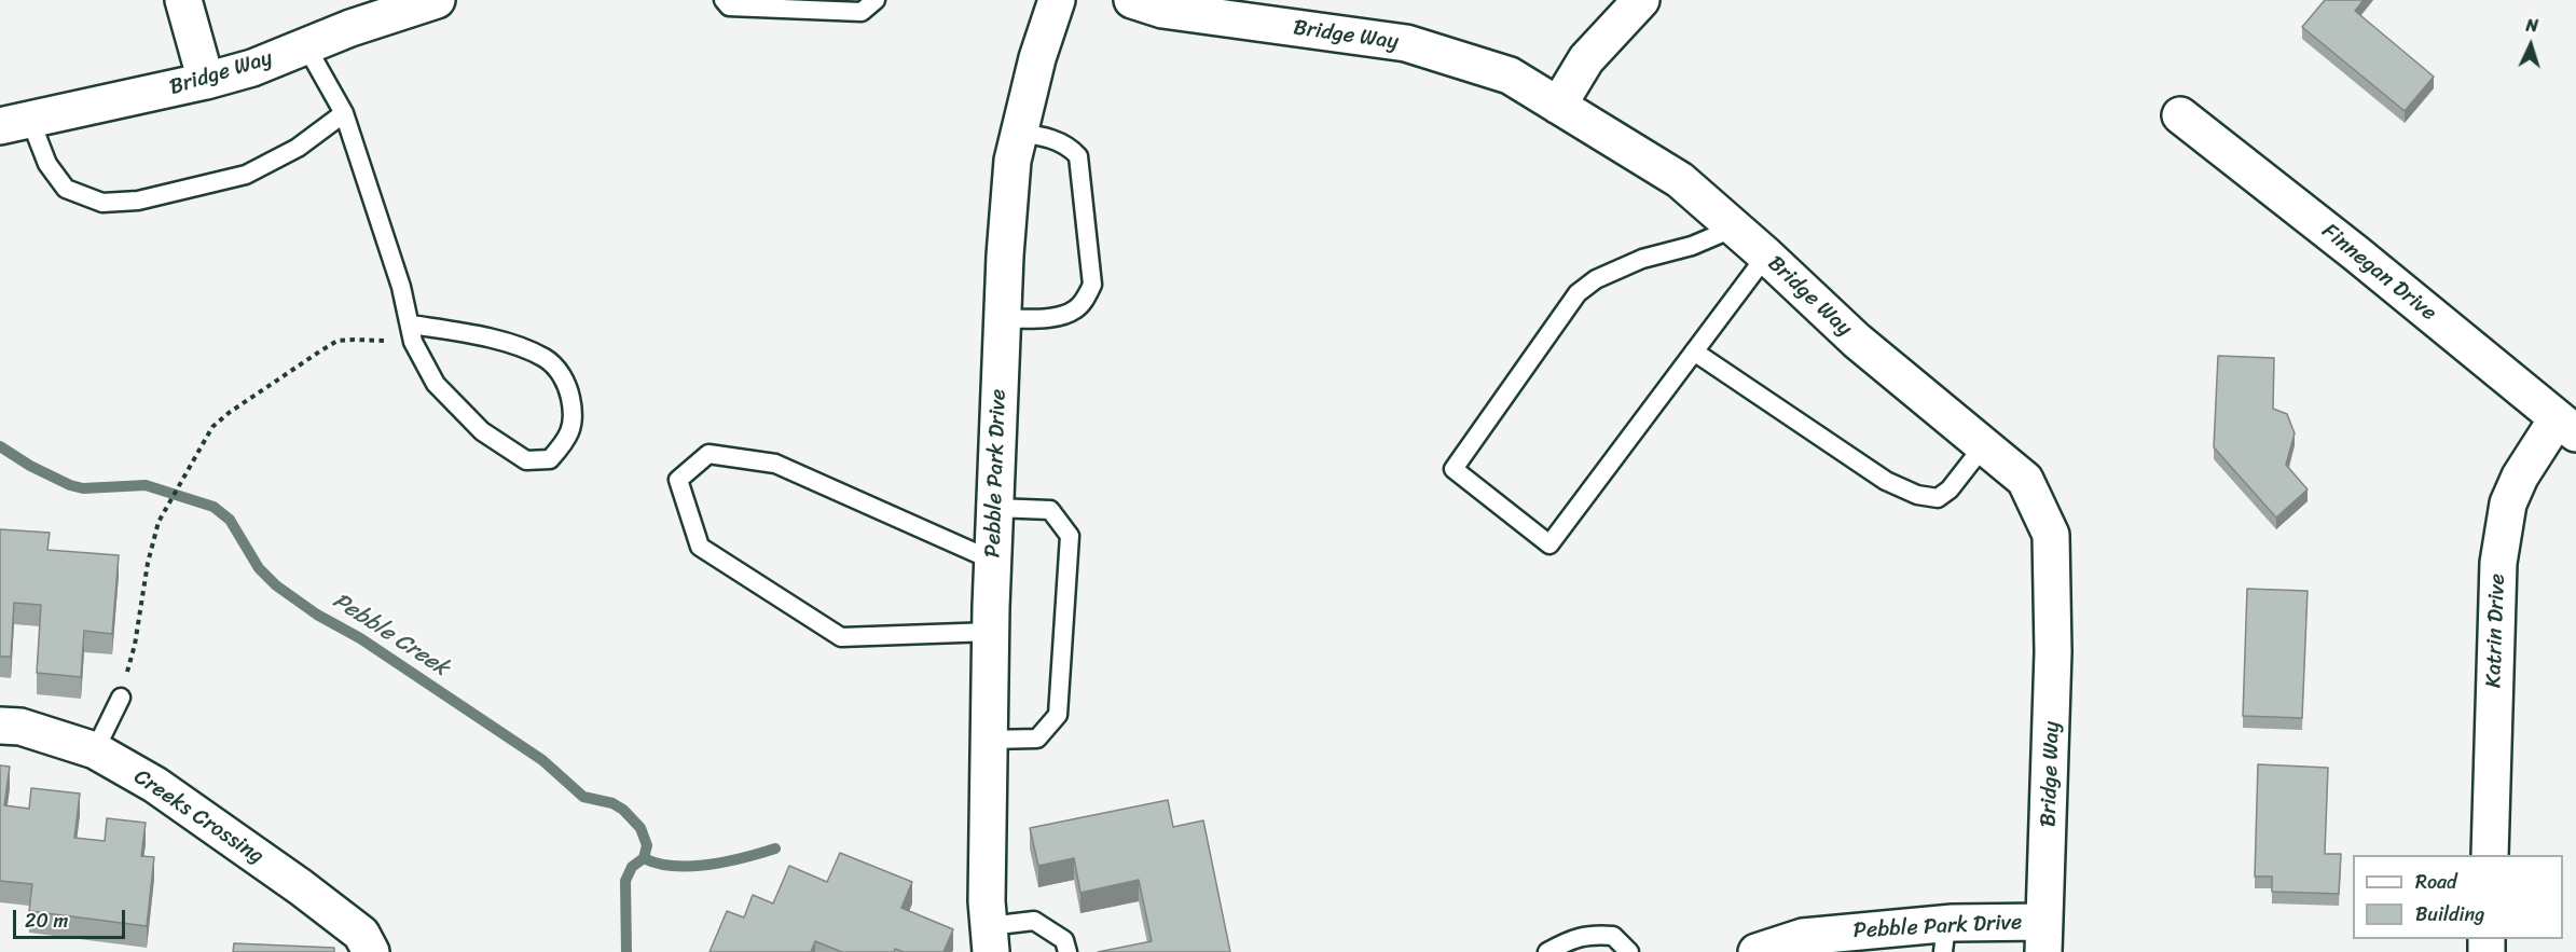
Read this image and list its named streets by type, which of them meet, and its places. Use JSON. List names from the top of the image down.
{
  "streets": {
    "street": [
      "Bridge Way",
      "Finnegan Drive",
      "Pebble Park Drive",
      "Katrin Drive",
      "Creeks Crossing"
    ]
  },
  "crossings": [
    ["Bridge Way", "Pebble Park Drive"],
    ["Finnegan Drive", "Katrin Drive"]
  ],
  "water": ["Pebble Creek"],
  "legend": ["Road", "Building"],
  "scale_bar": "20 m",
  "north": "top"
}
